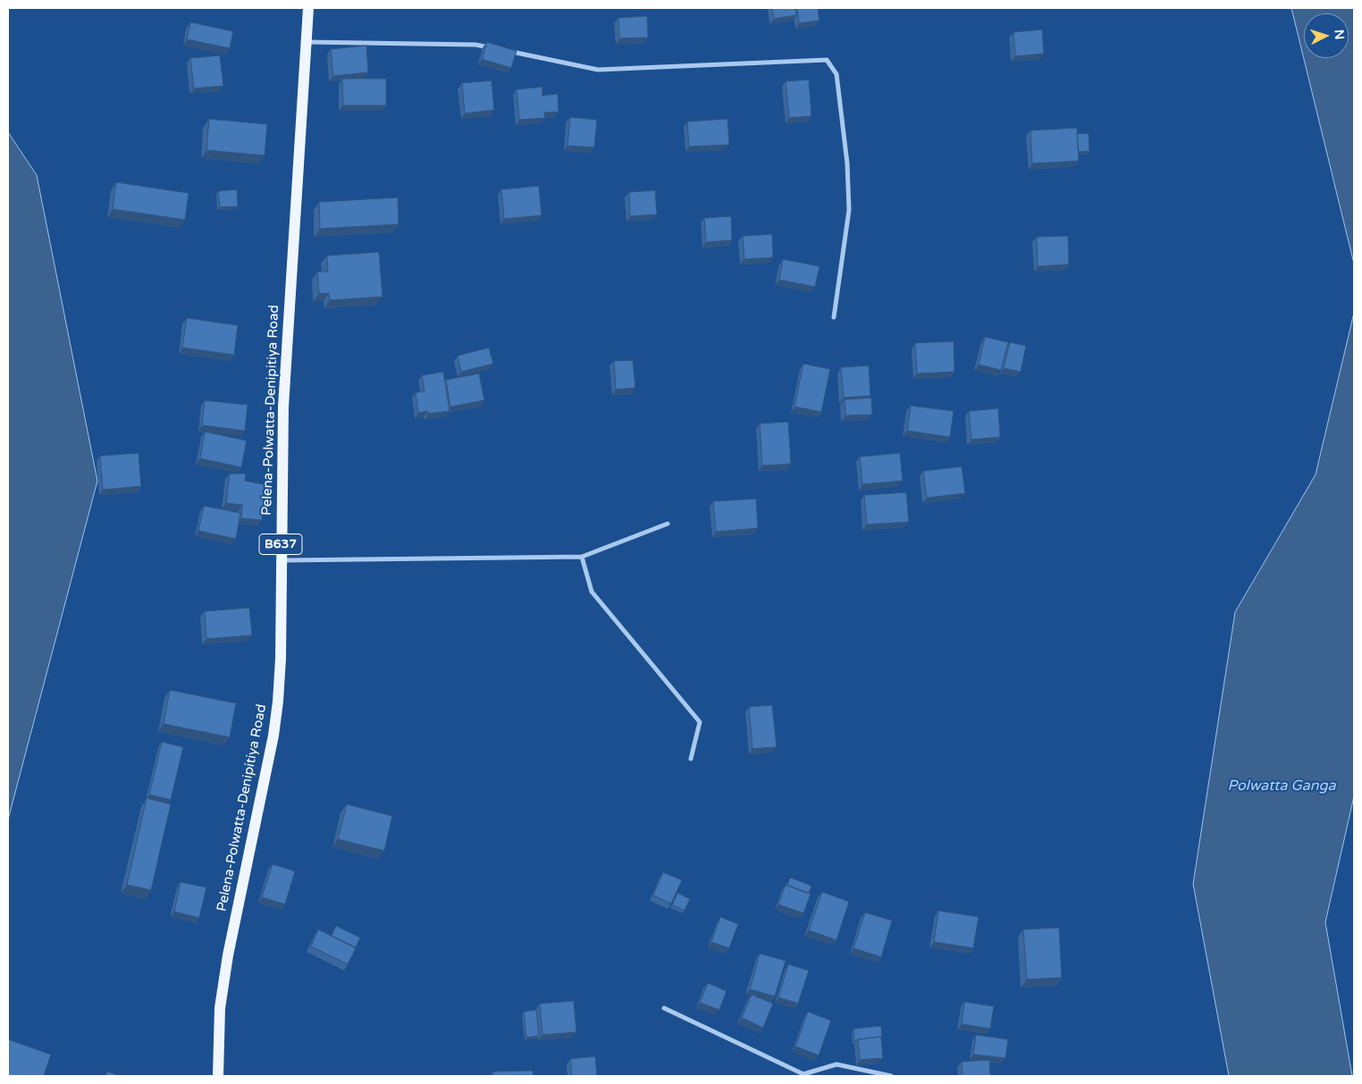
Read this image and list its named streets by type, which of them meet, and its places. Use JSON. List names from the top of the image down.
{
  "streets": {
    "main road": ["Pelena-Polwatta-Denipitiya Road", "B637"]
  },
  "water": ["Polwatta Ganga"],
  "north": "right"
}
